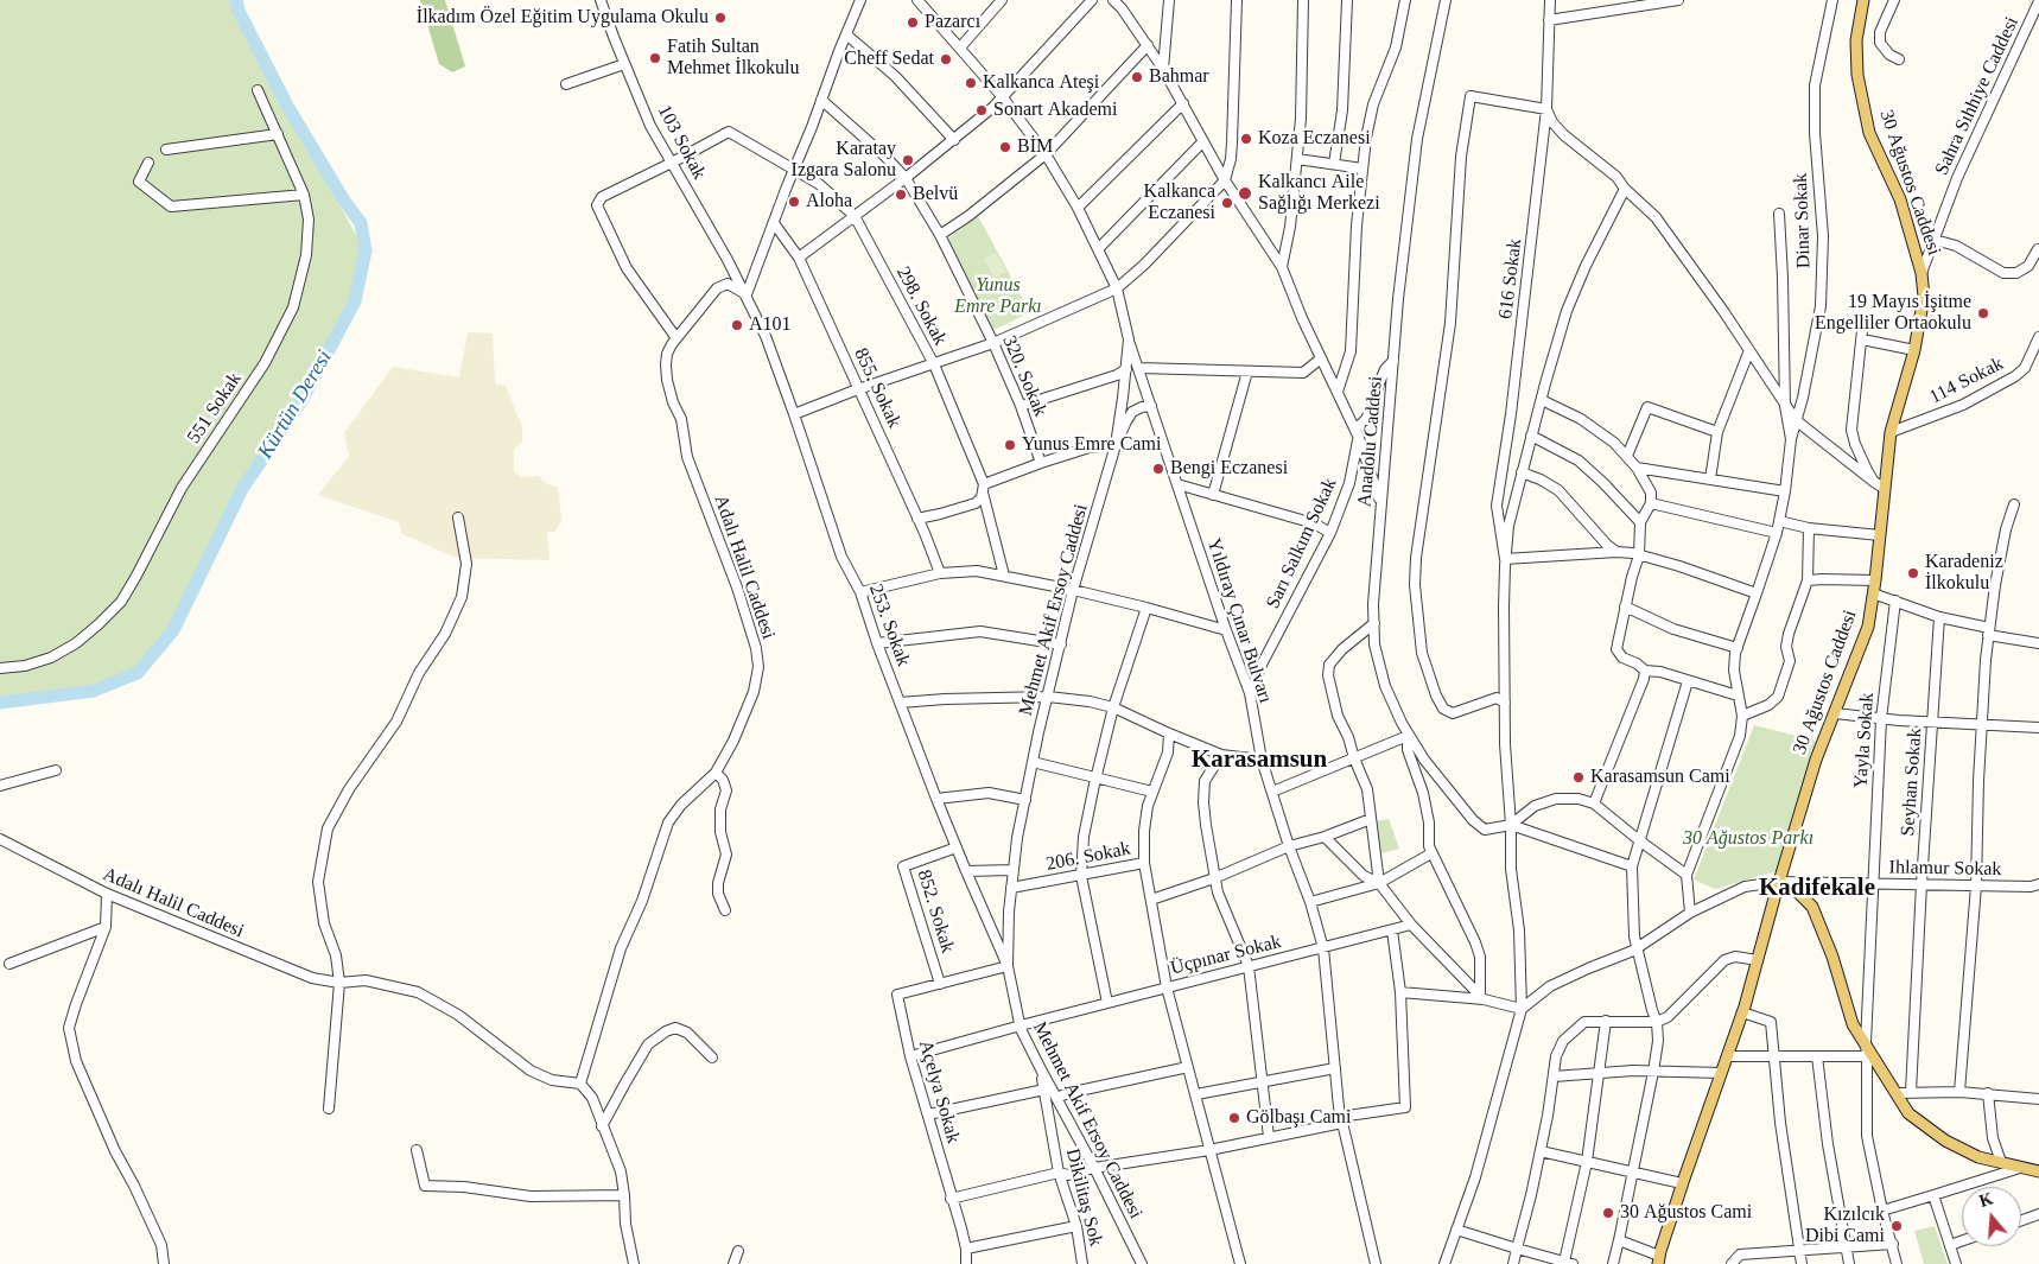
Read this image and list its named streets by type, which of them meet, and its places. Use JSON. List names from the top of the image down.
{
  "streets": {
    "main road": ["30 Ağustos Caddesi"],
    "street": [
      "Sahra Sıhhiye Caddesi",
      "103 Sokak",
      "Dinar Sokak",
      "616 Sokak",
      "298. Sokak",
      "320. Sokak",
      "114 Sokak",
      "855. Sokak",
      "551 Sokak",
      "Anadolu Caddesi",
      "Sarı Salkım Sokak",
      "Adalı Halil Caddesi",
      "Mehmet Akif Ersoy Caddesi",
      "Yıldıray Çınar Bulvarı",
      "253. Sokak",
      "Yayla Sokak",
      "Seyhan Sokak",
      "206. Sokak",
      "Ihlamur Sokak",
      "852. Sokak",
      "Üçpınar Sokak",
      "Açelya Sokak",
      "Dikilitaş Sok"
    ]
  },
  "crossings": [
    ["Sahra Sıhhiye Caddesi", "30 Ağustos Caddesi"],
    ["103 Sokak", "298. Sokak"],
    ["103 Sokak", "Adalı Halil Caddesi"],
    ["103 Sokak", "253. Sokak"],
    ["30 Ağustos Caddesi", "114 Sokak"],
    ["30 Ağustos Caddesi", "Ihlamur Sokak"],
    ["Sarı Salkım Sokak", "Yıldıray Çınar Bulvarı"],
    ["Adalı Halil Caddesi", "253. Sokak"],
    ["Mehmet Akif Ersoy Caddesi", "Yıldıray Çınar Bulvarı"],
    ["Mehmet Akif Ersoy Caddesi", "253. Sokak"],
    ["Mehmet Akif Ersoy Caddesi", "206. Sokak"],
    ["Mehmet Akif Ersoy Caddesi", "Üçpınar Sokak"],
    ["Mehmet Akif Ersoy Caddesi", "Dikilitaş Sok"],
    ["Yıldıray Çınar Bulvarı", "Üçpınar Sokak"],
    ["253. Sokak", "852. Sokak"],
    ["Yayla Sokak", "Ihlamur Sokak"],
    ["Seyhan Sokak", "Ihlamur Sokak"],
    ["852. Sokak", "Açelya Sokak"],
    ["Üçpınar Sokak", "Açelya Sokak"]
  ],
  "districts": ["Karasamsun", "Kadifekale"],
  "water": ["Kürtün Deresi"],
  "parks": ["Yunus Emre Parkı", "30 Ağustos Parkı"],
  "places": [
    "İlkadım Özel Eğitim Uygulama Okulu",
    "Pazarcı",
    "Fatih Sultan Mehmet İlkokulu",
    "Cheff Sedat",
    "Bahmar",
    "Kalkanca Ateşi",
    "Sonart Akademi",
    "Koza Eczanesi",
    "BİM",
    "Karatay Izgara Salonu",
    "Kalkancı Aile Sağlığı Merkezi",
    "Belvü",
    "Aloha",
    "Kalkanca Eczanesi",
    "19 Mayıs İşitme Engelliler Ortaokulu",
    "A101",
    "Yunus Emre Cami",
    "Bengi Eczanesi",
    "Karadeniz İlkokulu",
    "Karasamsun Cami",
    "Gölbaşı Cami",
    "30 Ağustos Cami",
    "Kızılcık Dibi Cami"
  ],
  "north": "top"
}
